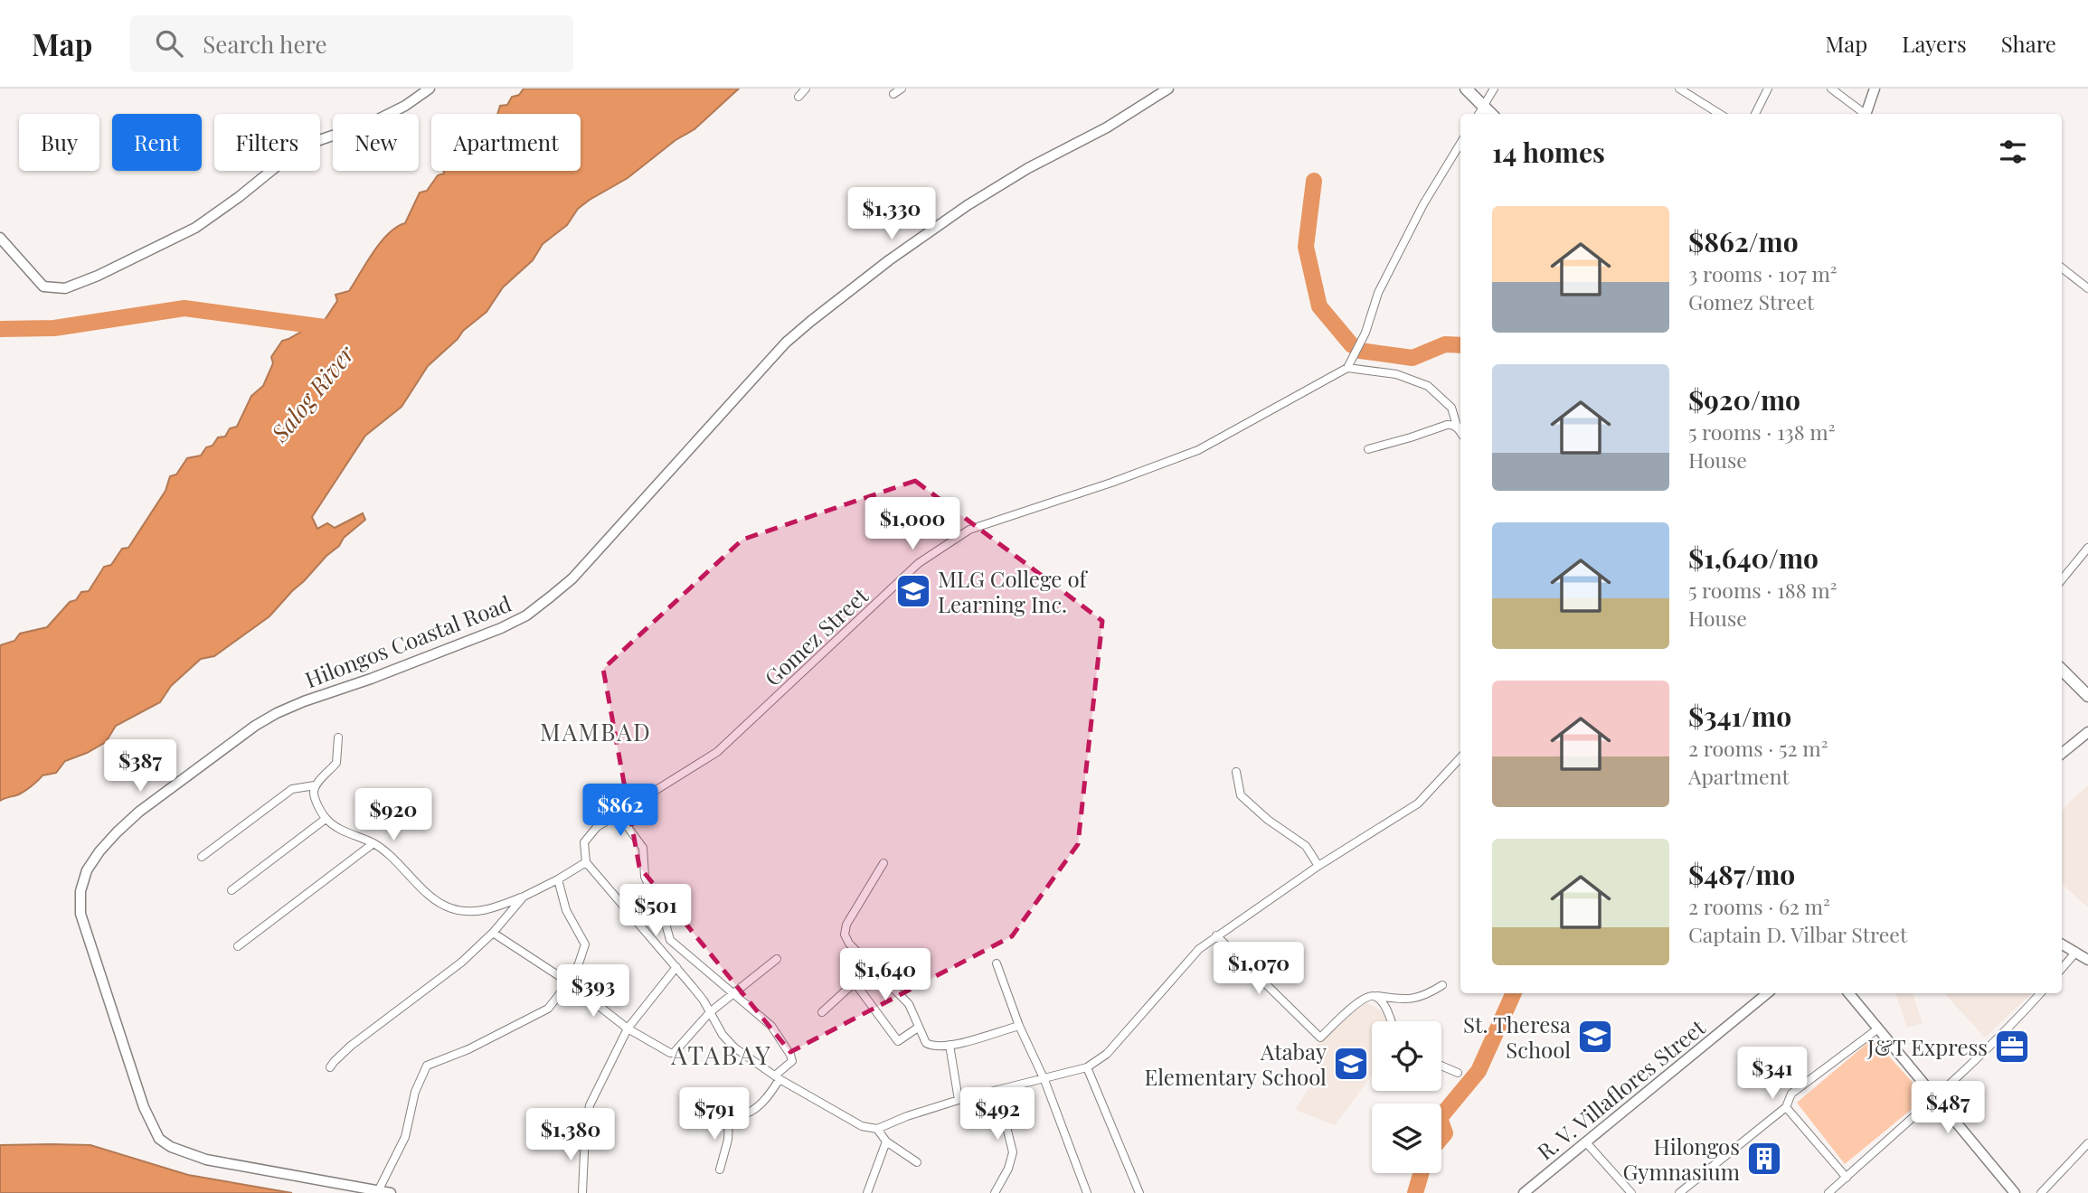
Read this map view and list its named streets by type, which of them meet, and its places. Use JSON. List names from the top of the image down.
{
  "streets": {
    "street": ["Gomez Street", "Hilongos Coastal Road", "R. V. Villaflores Street"]
  },
  "districts": ["MAMBAD", "ATABAY"],
  "water": ["Salog River"],
  "places": {
    "school or university": ["MLG College of Learning Inc.", "St. Theresa School", "Atabay Elementary School"],
    "office": ["J&T Express"],
    "building": ["Hilongos Gymnasium"]
  },
  "page": {
    "header": "Map",
    "search": "Search here",
    "nav": ["Map", "Layers", "Share"],
    "chip": [
      "Buy",
      "Rent",
      "Filters",
      "New",
      "Apartment"
    ],
    "heading": "14 homes",
    "price": [
      "$1,330",
      "$1,000",
      "$387",
      "$862",
      "$920",
      "$501",
      "$1,070",
      "$1,640",
      "$393",
      "$341",
      "$487",
      "$791",
      "$492",
      "$1,380"
    ],
    "list": [
      {
        "name": "$862/mo",
        "note": "3 rooms · 107 m² · Gomez Street"
      },
      {
        "name": "$920/mo",
        "note": "5 rooms · 138 m² · House"
      },
      {
        "name": "$1,640/mo",
        "note": "5 rooms · 188 m² · House"
      },
      {
        "name": "$341/mo",
        "note": "2 rooms · 52 m² · Apartment"
      },
      {
        "name": "$487/mo",
        "note": "2 rooms · 62 m² · Captain D. Vilbar Street"
      }
    ]
  }
}
